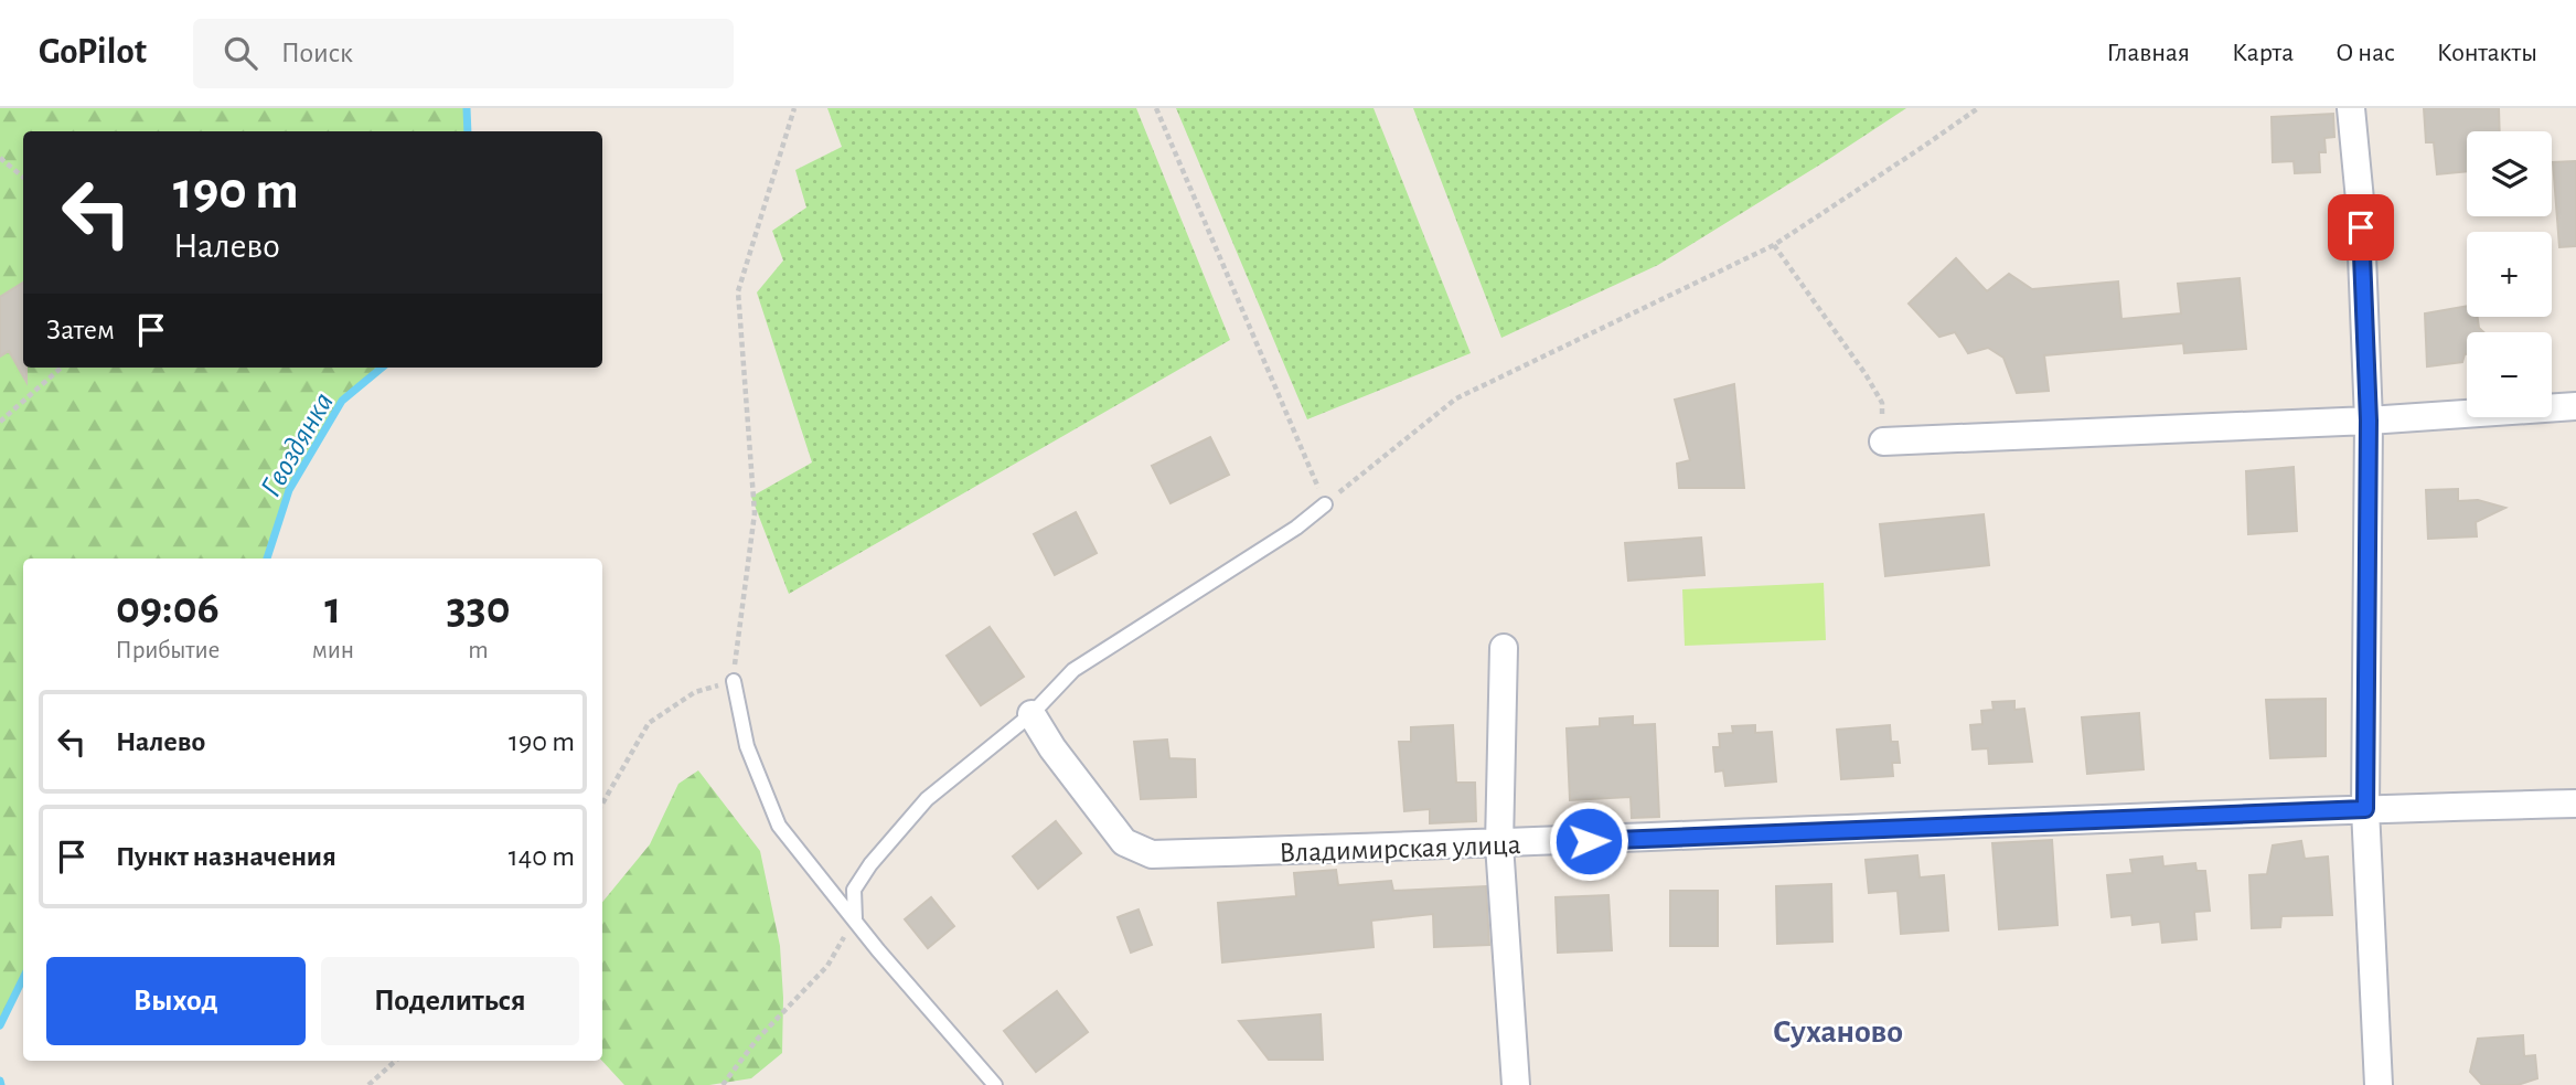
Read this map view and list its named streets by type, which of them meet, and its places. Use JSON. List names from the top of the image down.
{
  "streets": {
    "street": ["Владимирская улица"]
  },
  "districts": ["Суханово"],
  "water": ["Гвоздянка"],
  "page": {
    "header": "GoPilot",
    "search": "Поиск",
    "nav": [
      "Главная",
      "Карта",
      "О нас",
      "Контакты"
    ],
    "map_buttons": ["+", "−"],
    "turn": ["190 m", "Налево"],
    "then": "Затем",
    "eta": [
      "09:06",
      "Прибытие",
      "1",
      "мин",
      "330",
      "m"
    ],
    "list": [
      {
        "name": "Налево",
        "value": "190 m"
      },
      {
        "name": "Пункт назначения",
        "value": "140 m"
      }
    ],
    "buttons": ["Выход", "Поделиться"]
  }
}
